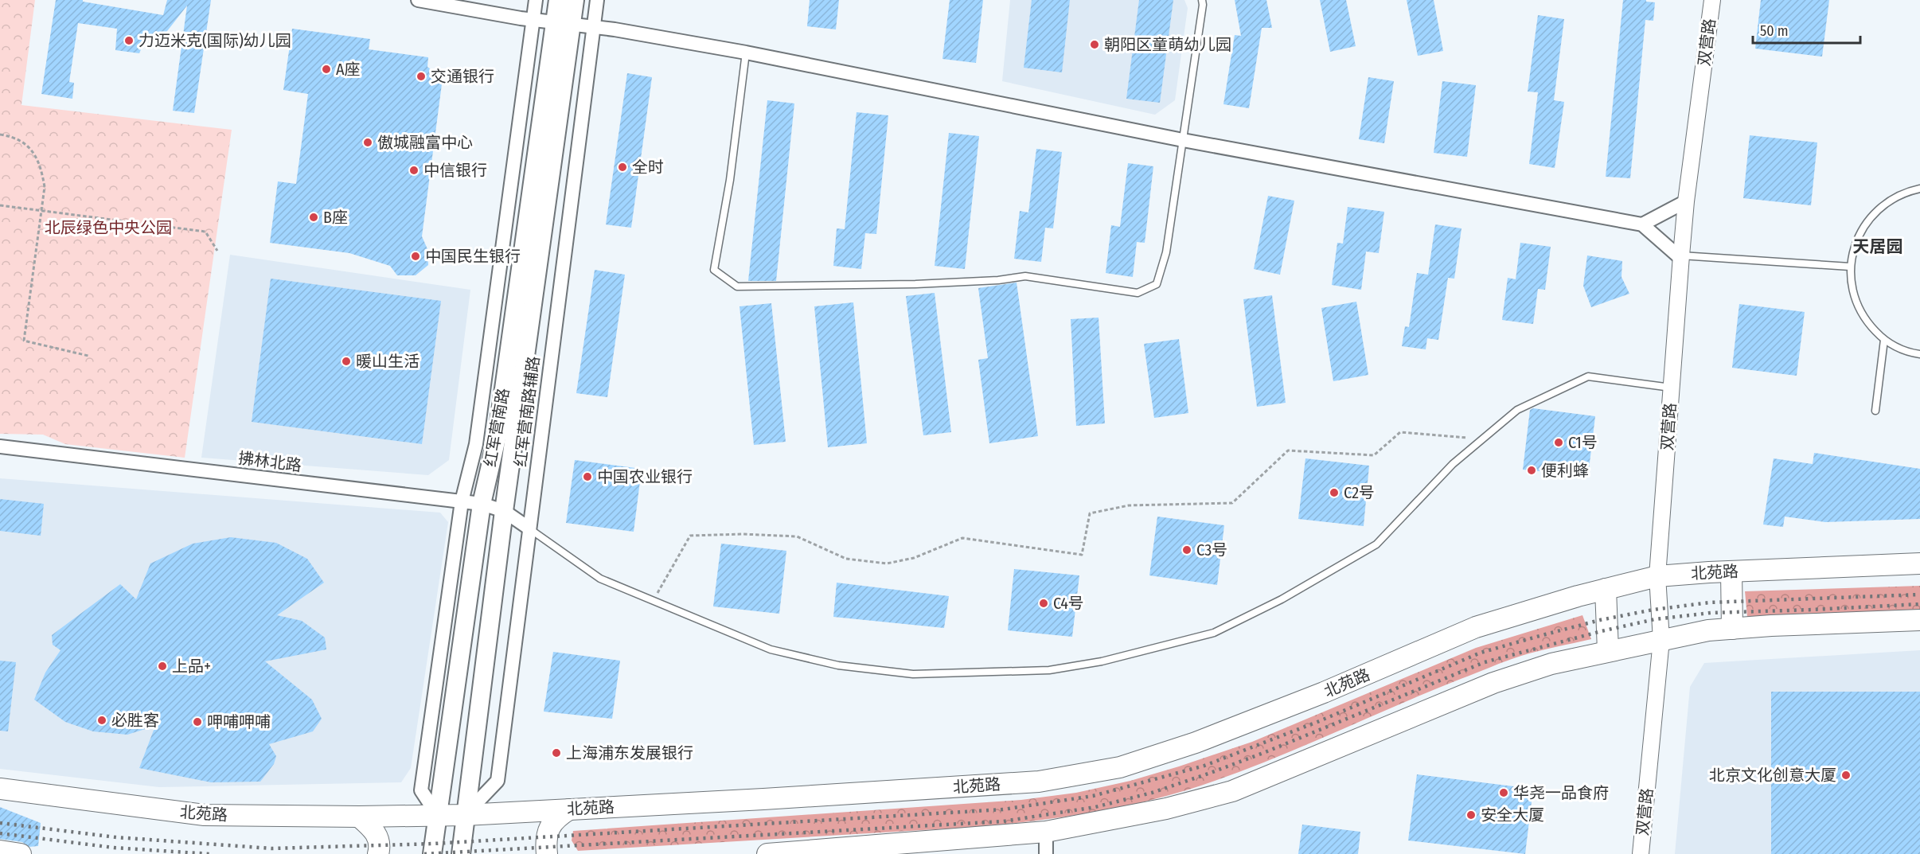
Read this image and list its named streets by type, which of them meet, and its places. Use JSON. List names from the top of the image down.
{
  "streets": {
    "main road": ["红军营南路", "北苑路"],
    "street": ["双营路", "红军营南路辅路", "拂林北路"]
  },
  "crossings": [
    ["双营路", "北苑路"],
    ["红军营南路辅路", "红军营南路"],
    ["红军营南路辅路", "拂林北路"],
    ["红军营南路辅路", "北苑路"],
    ["红军营南路", "拂林北路"],
    ["红军营南路", "北苑路"]
  ],
  "districts": ["天居园"],
  "parks": ["北辰绿色中央公园"],
  "places": [
    "力迈米克(国际)幼儿园",
    "朝阳区童萌幼儿园",
    "A座",
    "交通银行",
    "傲城融富中心",
    "全时",
    "中信银行",
    "B座",
    "中国民生银行",
    "暖山生活",
    "C1号",
    "便利蜂",
    "中国农业银行",
    "C2号",
    "C3号",
    "C4号",
    "上品+",
    "必胜客",
    "呷哺呷哺",
    "上海浦东发展银行",
    "北京文化创意大厦",
    "华尧一品食府",
    "安全大厦"
  ],
  "scale_bar": "50 m"
}
